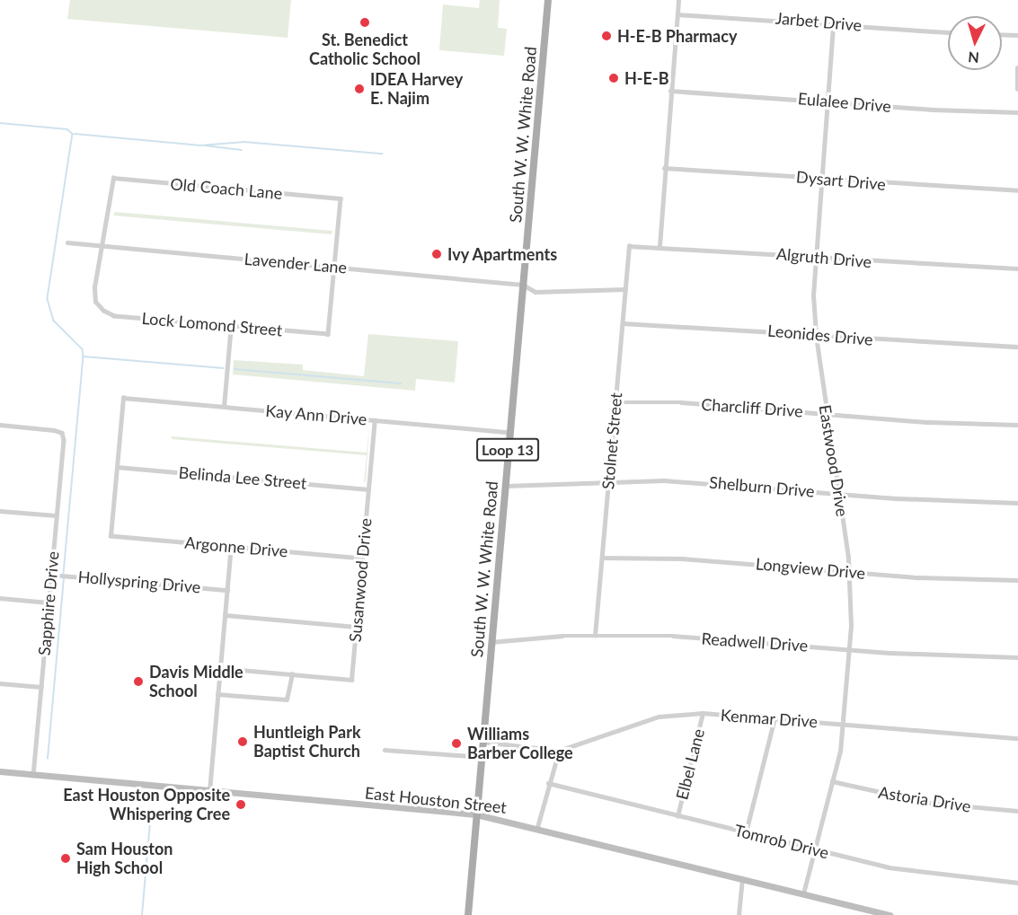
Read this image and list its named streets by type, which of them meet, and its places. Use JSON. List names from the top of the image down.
{
  "streets": {
    "main road": ["South W. W. White Road", "Loop 13", "East Houston Street"],
    "street": [
      "Jarbet Drive",
      "Eulalee Drive",
      "Dysart Drive",
      "Old Coach Lane",
      "Algruth Drive",
      "Lavender Lane",
      "Lock Lomond Street",
      "Leonides Drive",
      "Charcliff Drive",
      "Kay Ann Drive",
      "Stolnet Street",
      "Eastwood Drive",
      "Belinda Lee Street",
      "Shelburn Drive",
      "Argonne Drive",
      "Longview Drive",
      "Susanwood Drive",
      "Hollyspring Drive",
      "Sapphire Drive",
      "Readwell Drive",
      "Kenmar Drive",
      "Elbel Lane",
      "Astoria Drive",
      "Tomrob Drive"
    ]
  },
  "crossings": [
    ["Jarbet Drive", "Eastwood Drive"],
    ["Eulalee Drive", "Eastwood Drive"],
    ["South W. W. White Road", "Lavender Lane"],
    ["South W. W. White Road", "Kay Ann Drive"],
    ["South W. W. White Road", "Shelburn Drive"],
    ["South W. W. White Road", "Readwell Drive"],
    ["South W. W. White Road", "East Houston Street"],
    ["Dysart Drive", "Eastwood Drive"],
    ["Old Coach Lane", "Lavender Lane"],
    ["Old Coach Lane", "Lock Lomond Street"],
    ["Algruth Drive", "Stolnet Street"],
    ["Algruth Drive", "Eastwood Drive"],
    ["Lavender Lane", "Lock Lomond Street"],
    ["Leonides Drive", "Stolnet Street"],
    ["Leonides Drive", "Eastwood Drive"],
    ["Charcliff Drive", "Stolnet Street"],
    ["Charcliff Drive", "Eastwood Drive"],
    ["Kay Ann Drive", "Belinda Lee Street"],
    ["Kay Ann Drive", "Argonne Drive"],
    ["Kay Ann Drive", "Susanwood Drive"],
    ["Stolnet Street", "Shelburn Drive"],
    ["Stolnet Street", "Longview Drive"],
    ["Stolnet Street", "Readwell Drive"],
    ["Eastwood Drive", "Shelburn Drive"],
    ["Eastwood Drive", "Longview Drive"],
    ["Eastwood Drive", "Readwell Drive"],
    ["Eastwood Drive", "Kenmar Drive"],
    ["Eastwood Drive", "Astoria Drive"],
    ["Eastwood Drive", "East Houston Street"],
    ["Eastwood Drive", "Tomrob Drive"],
    ["Belinda Lee Street", "Argonne Drive"],
    ["Belinda Lee Street", "Susanwood Drive"],
    ["Argonne Drive", "Susanwood Drive"],
    ["Hollyspring Drive", "Sapphire Drive"],
    ["Sapphire Drive", "East Houston Street"],
    ["Kenmar Drive", "Elbel Lane"],
    ["Elbel Lane", "Tomrob Drive"]
  ],
  "places": [
    "St. Benedict Catholic School",
    "H-E-B Pharmacy",
    "H-E-B",
    "IDEA Harvey E. Najim",
    "Ivy Apartments",
    "Davis Middle School",
    "Huntleigh Park Baptist Church",
    "Williams Barber College",
    "East Houston Opposite Whispering Cree",
    "Sam Houston High School"
  ],
  "north": "bottom"
}
